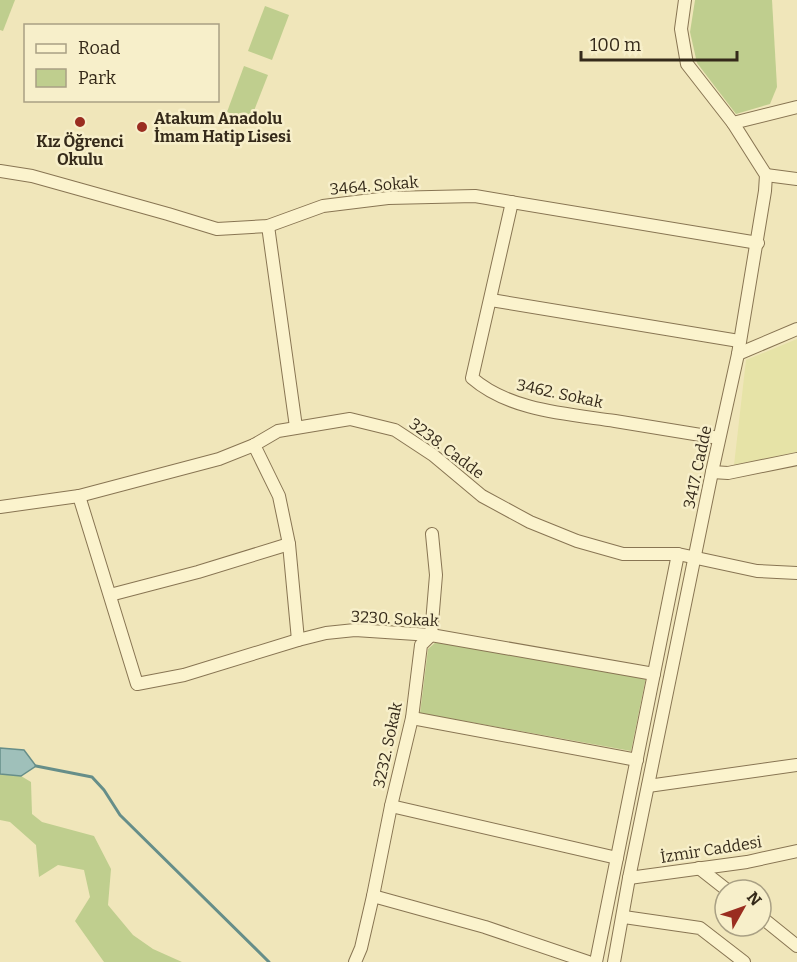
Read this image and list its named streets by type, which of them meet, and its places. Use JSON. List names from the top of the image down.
{
  "streets": {
    "street": [
      "3464. Sokak",
      "3462. Sokak",
      "3238. Cadde",
      "3417. Cadde",
      "3230. Sokak",
      "3232. Sokak",
      "İzmir Caddesi"
    ]
  },
  "crossings": [
    ["3464. Sokak", "3462. Sokak"],
    ["3464. Sokak", "3417. Cadde"],
    ["3462. Sokak", "3417. Cadde"],
    ["3238. Cadde", "3417. Cadde"],
    ["3417. Cadde", "İzmir Caddesi"],
    ["3230. Sokak", "3232. Sokak"]
  ],
  "places": ["Kız Öğrenci Okulu", "Atakum Anadolu İmam Hatip Lisesi"],
  "legend": ["Road", "Park"],
  "scale_bar": "100 m",
  "north": "top right"
}
